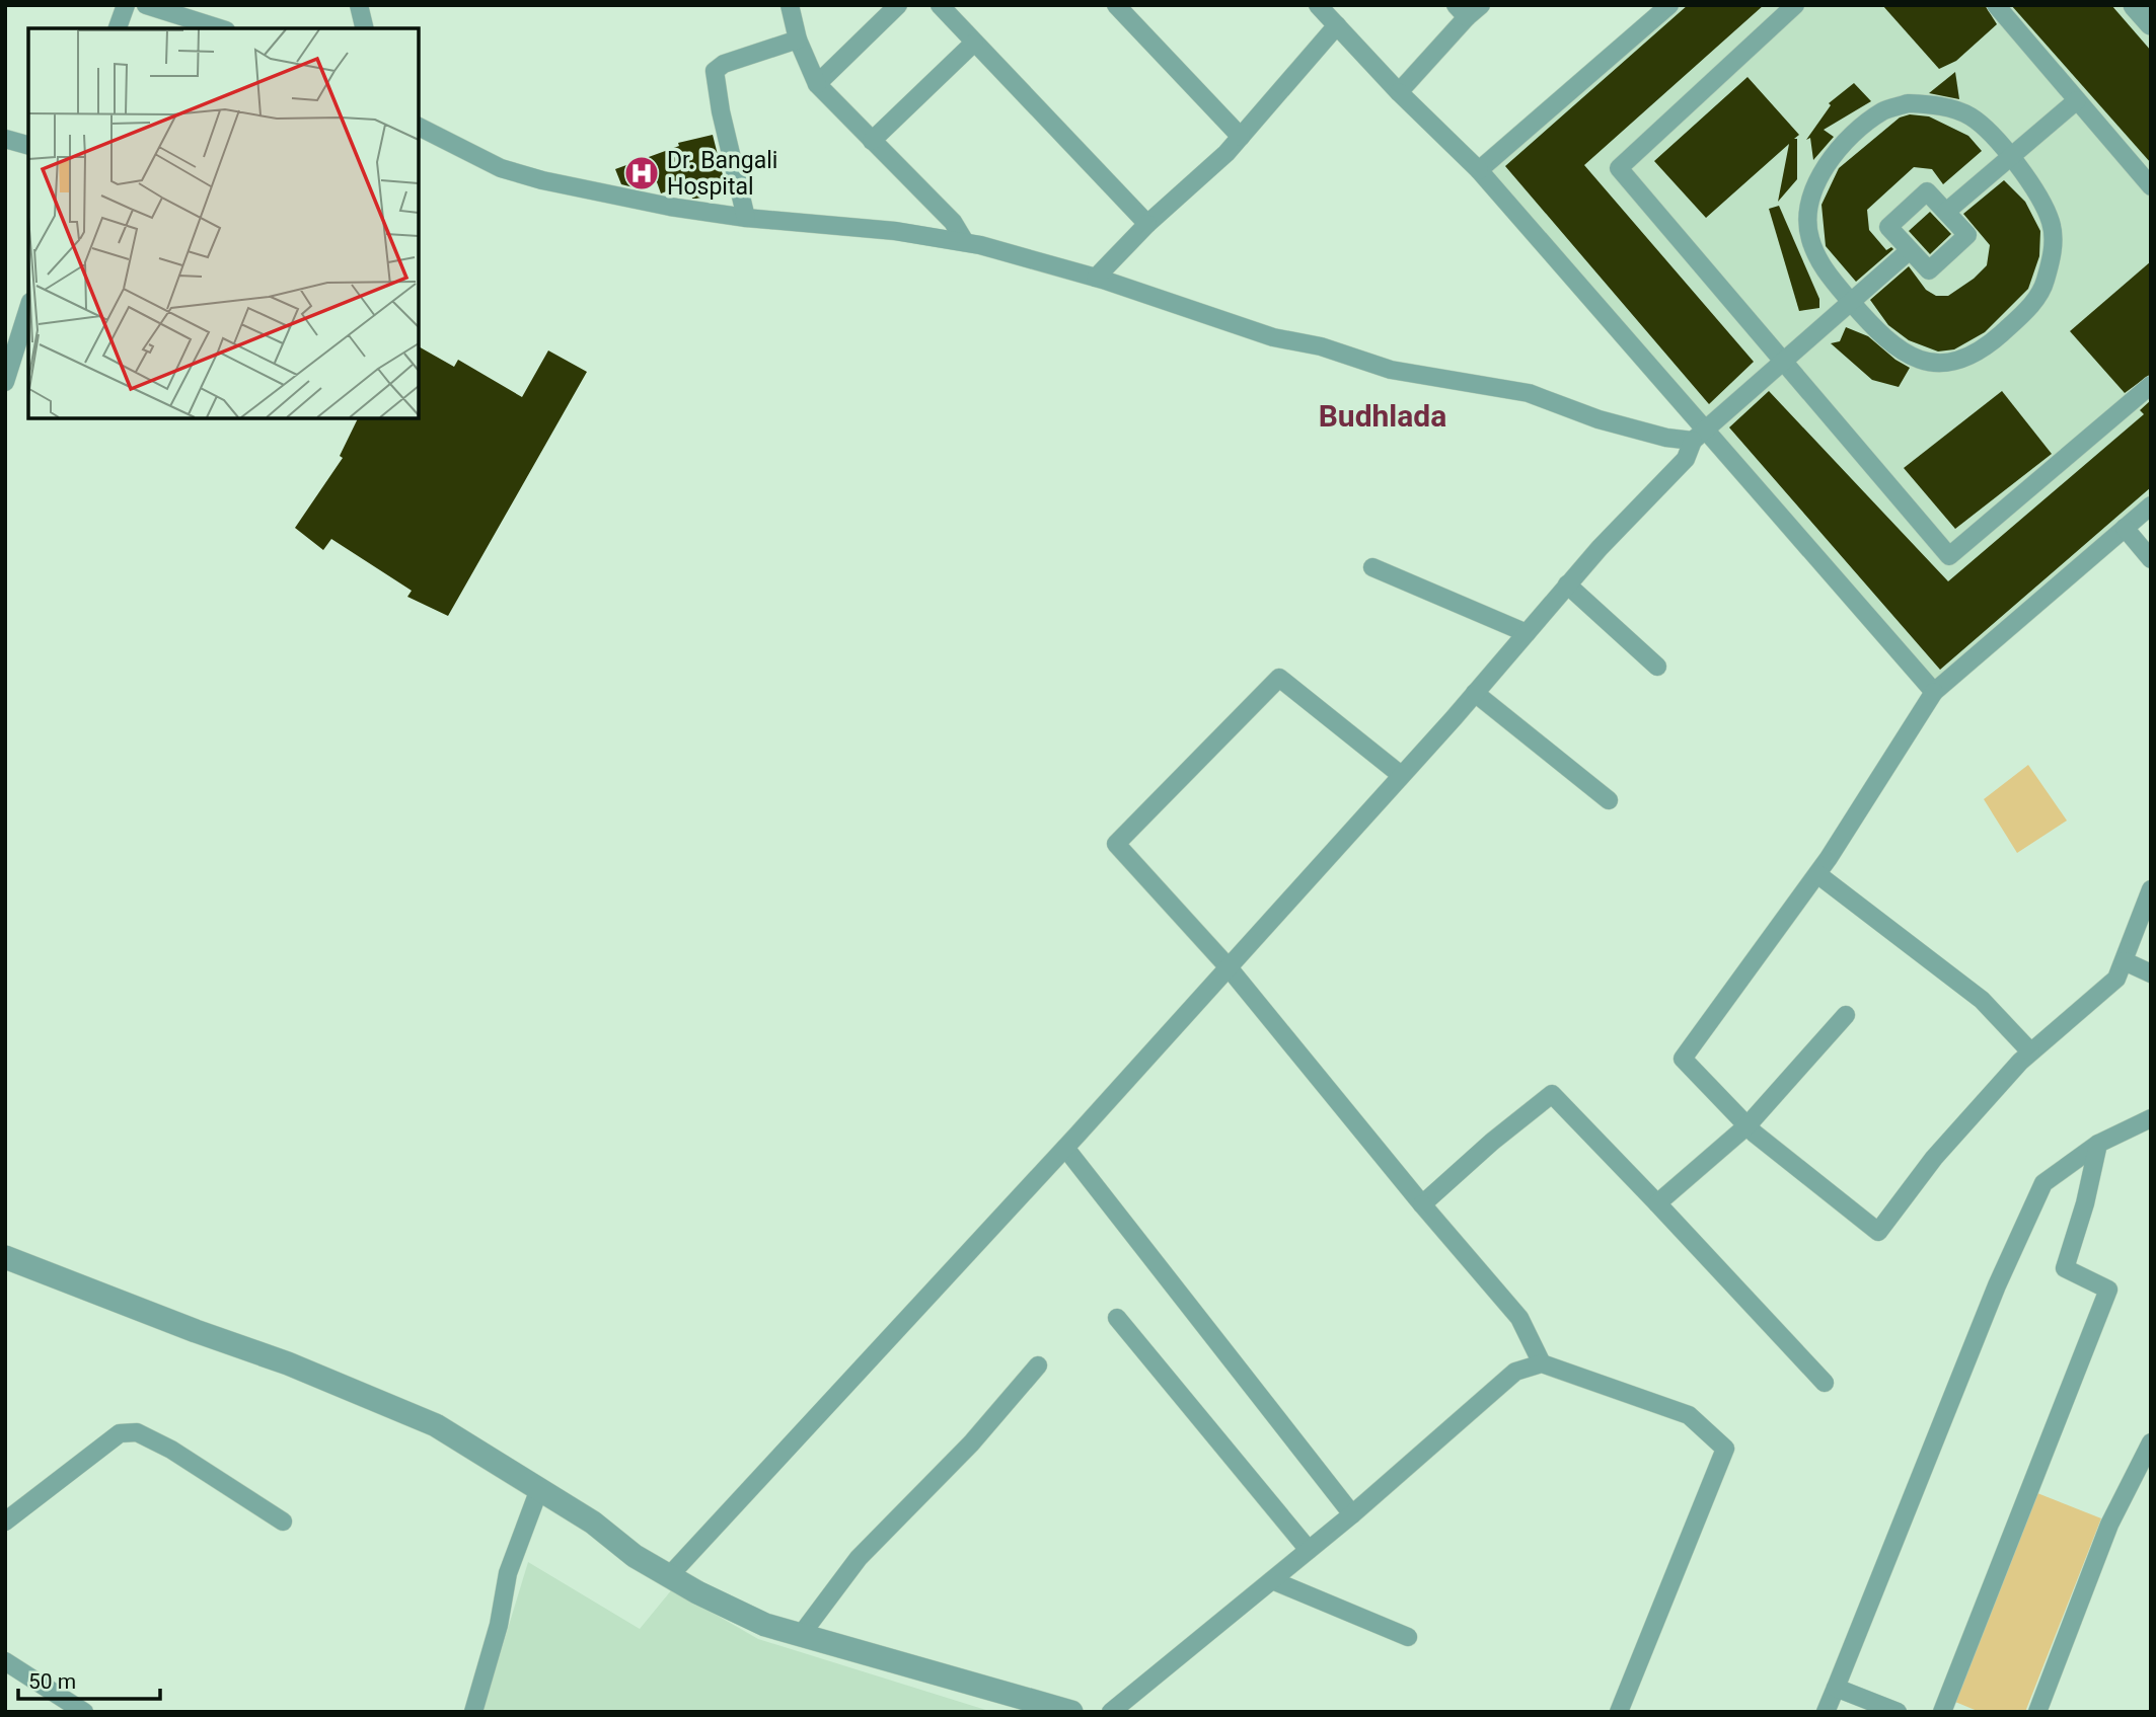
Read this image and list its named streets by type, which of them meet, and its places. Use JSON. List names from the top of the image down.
{
  "districts": ["Budhlada"],
  "places": {
    "hospital": ["Dr. Bangali Hospital"]
  },
  "scale_bar": "50 m"
}
